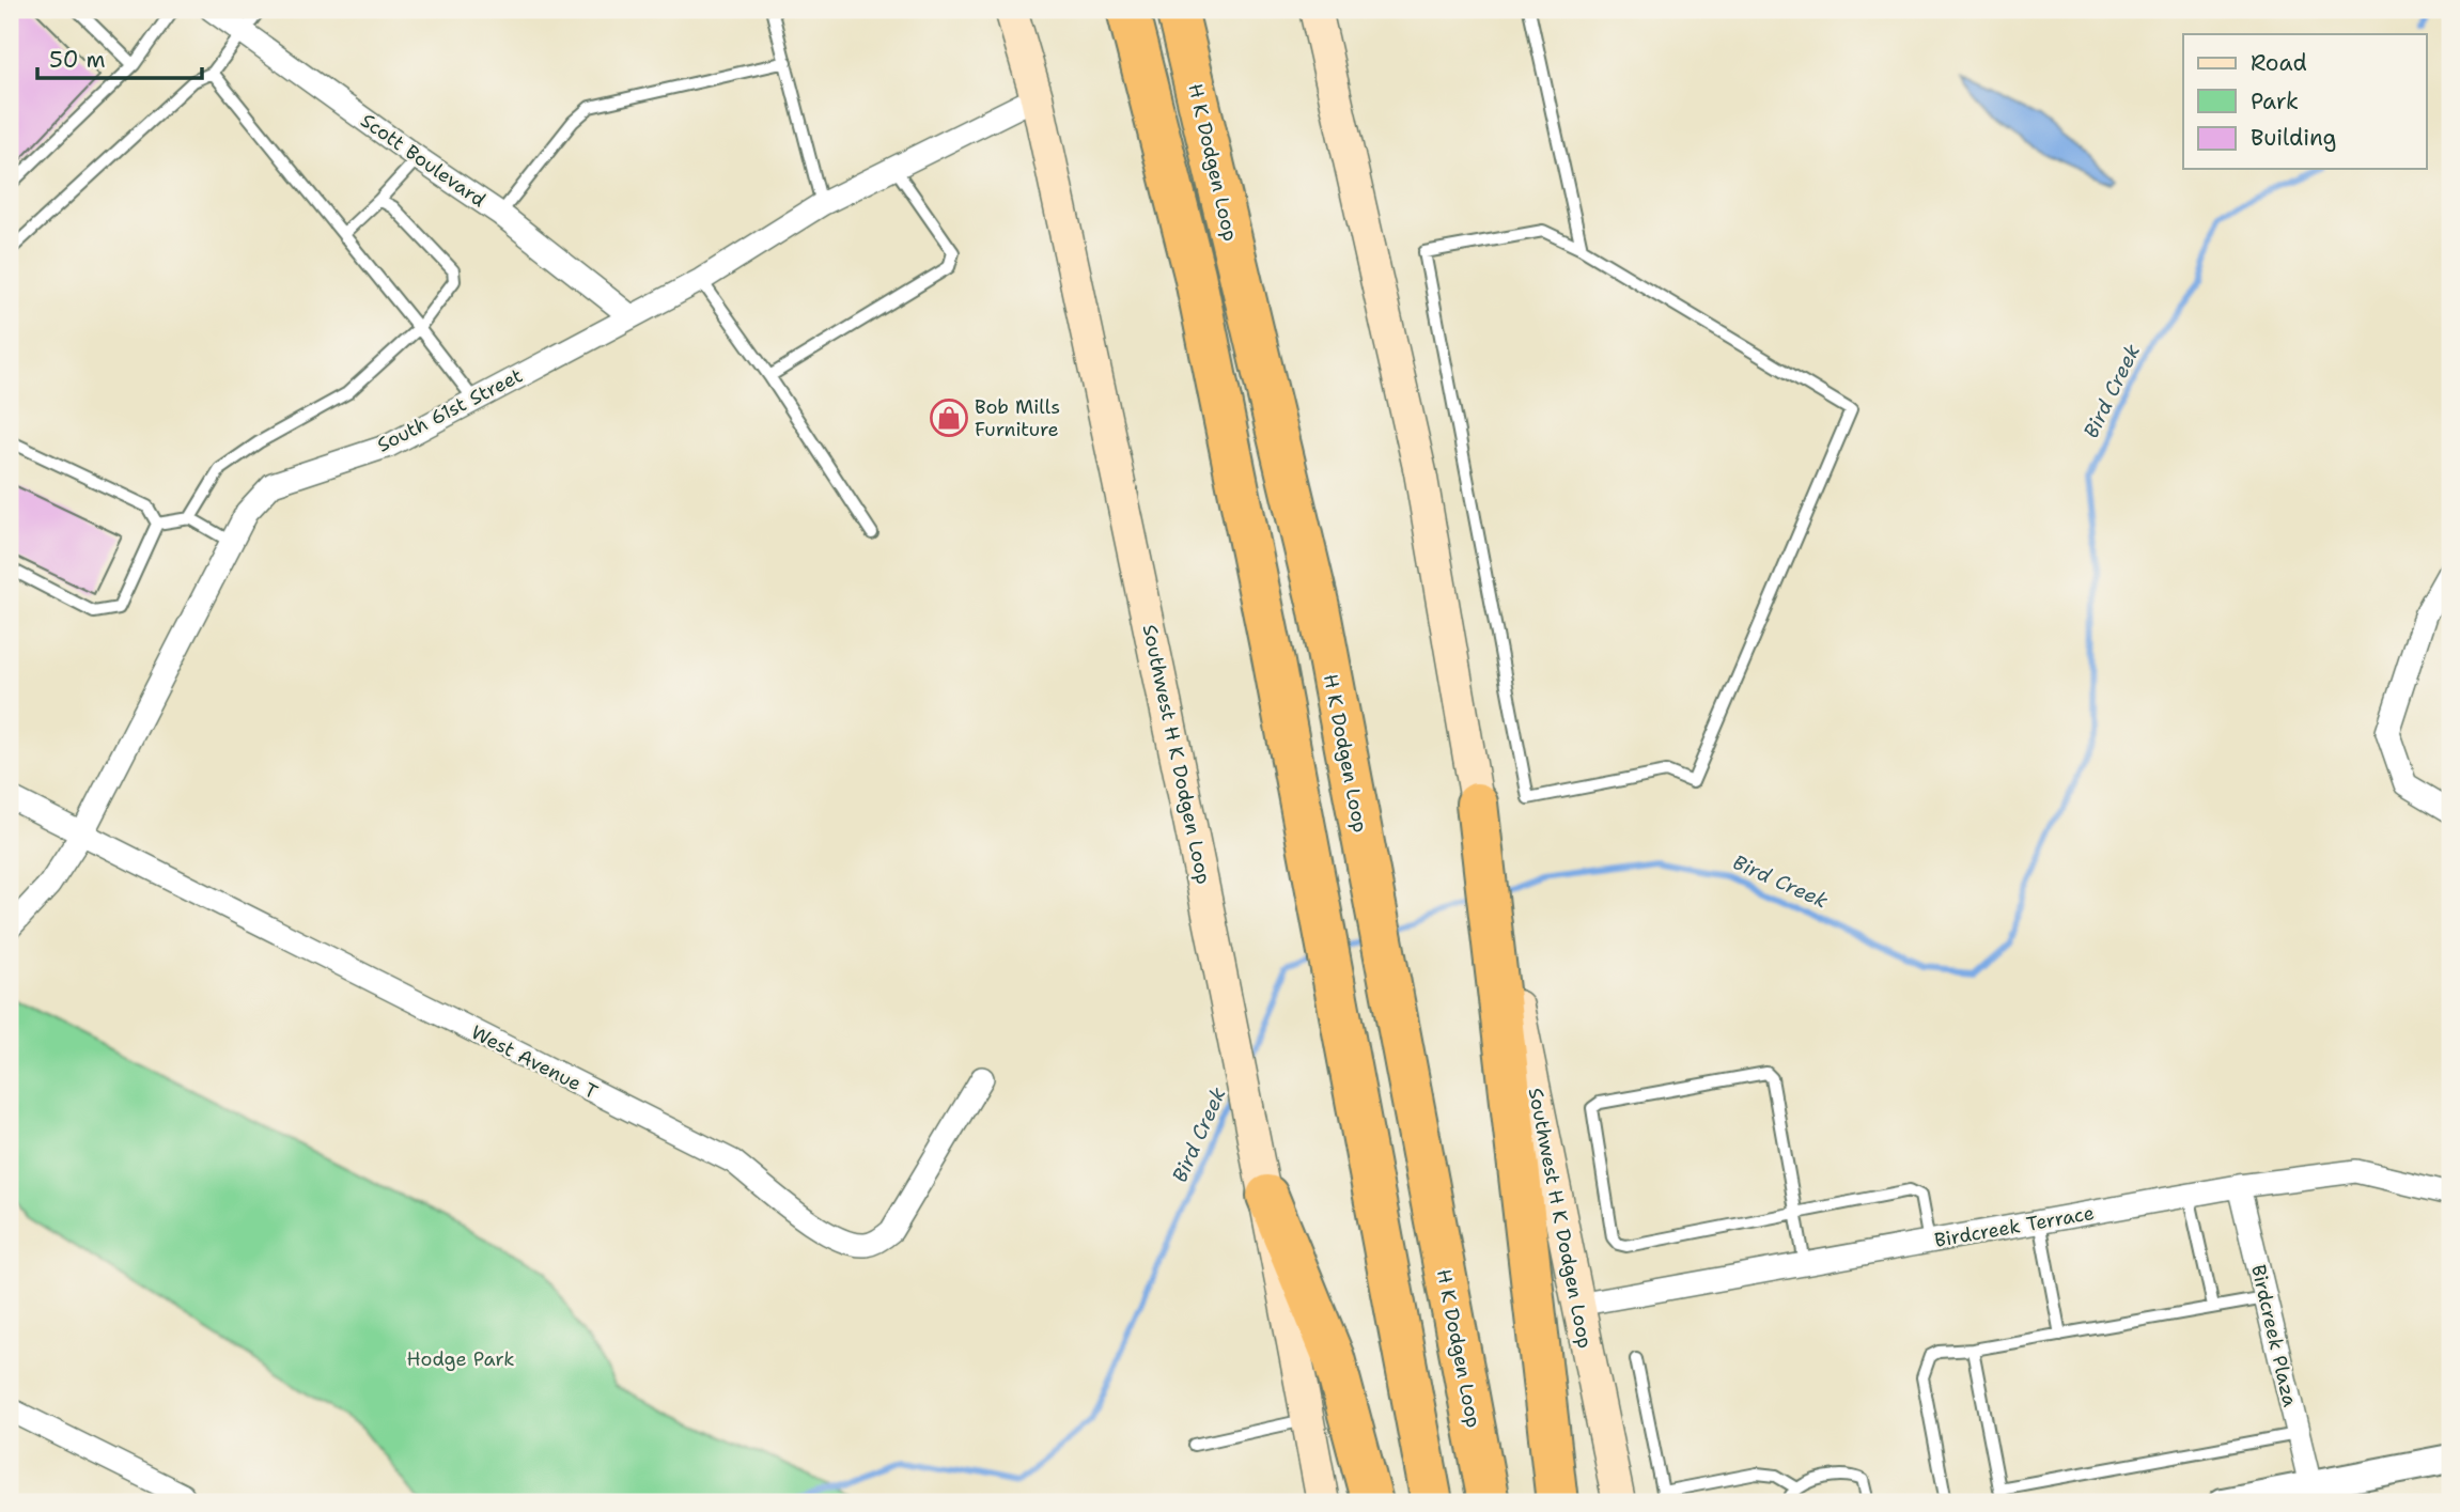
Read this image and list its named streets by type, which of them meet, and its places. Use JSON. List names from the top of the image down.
{
  "streets": {
    "highway": ["H K Dodgen Loop"],
    "main road": ["Southwest H K Dodgen Loop"],
    "street": [
      "Scott Boulevard",
      "South 61st Street",
      "West Avenue T",
      "Birdcreek Terrace",
      "Birdcreek Plaza"
    ]
  },
  "crossings": [
    ["Scott Boulevard", "South 61st Street"],
    ["South 61st Street", "Southwest H K Dodgen Loop"],
    ["South 61st Street", "West Avenue T"],
    ["Southwest H K Dodgen Loop", "Birdcreek Terrace"],
    ["Birdcreek Terrace", "Birdcreek Plaza"]
  ],
  "water": ["Bird Creek"],
  "parks": ["Hodge Park"],
  "places": {
    "shop": ["Bob Mills Furniture"]
  },
  "legend": ["Road", "Park", "Building"],
  "scale_bar": "50 m"
}
